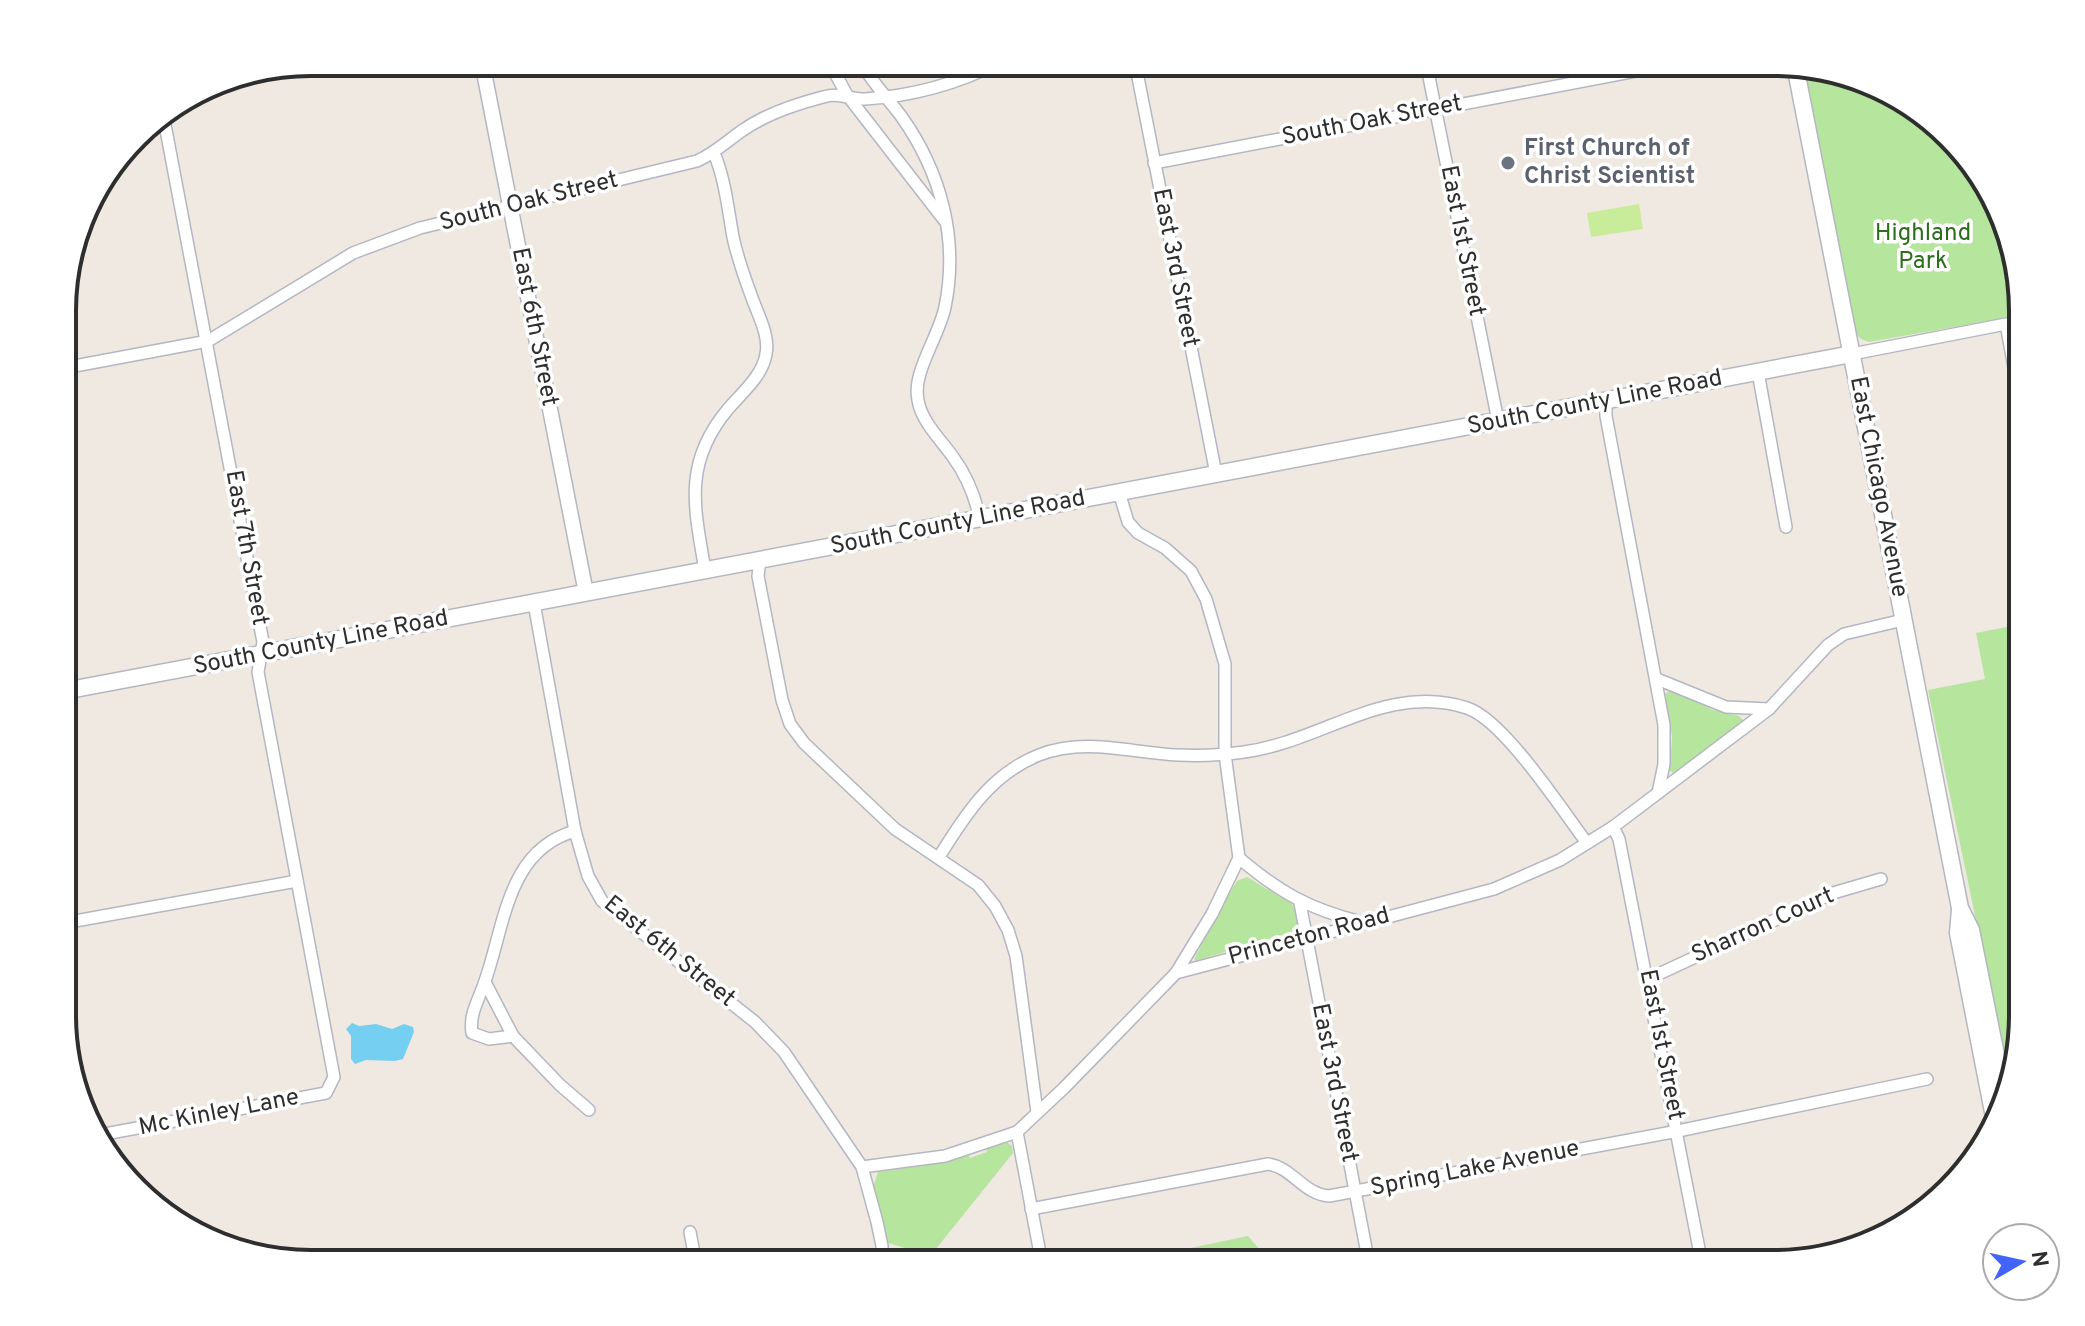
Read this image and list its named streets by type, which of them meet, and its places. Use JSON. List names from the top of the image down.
{
  "streets": {
    "main road": ["South County Line Road", "East Chicago Avenue"],
    "street": [
      "South Oak Street",
      "East 1st Street",
      "East 3rd Street",
      "East 6th Street",
      "East 7th Street",
      "Sharron Court",
      "Princeton Road",
      "Mc Kinley Lane",
      "Spring Lake Avenue"
    ]
  },
  "crossings": [
    ["South Oak Street", "East 1st Street"],
    ["South Oak Street", "East 3rd Street"],
    ["South Oak Street", "East 6th Street"],
    ["South Oak Street", "East 7th Street"],
    ["East 1st Street", "South County Line Road"],
    ["East 1st Street", "Sharron Court"],
    ["East 1st Street", "Princeton Road"],
    ["East 1st Street", "Spring Lake Avenue"],
    ["East 3rd Street", "South County Line Road"],
    ["East 3rd Street", "Princeton Road"],
    ["East 3rd Street", "Spring Lake Avenue"],
    ["East 6th Street", "South County Line Road"],
    ["South County Line Road", "East Chicago Avenue"],
    ["South County Line Road", "East 7th Street"],
    ["East Chicago Avenue", "Princeton Road"],
    ["East 7th Street", "Mc Kinley Lane"]
  ],
  "parks": ["Highland Park"],
  "places": ["First Church of Christ Scientist"],
  "north": "right"
}
